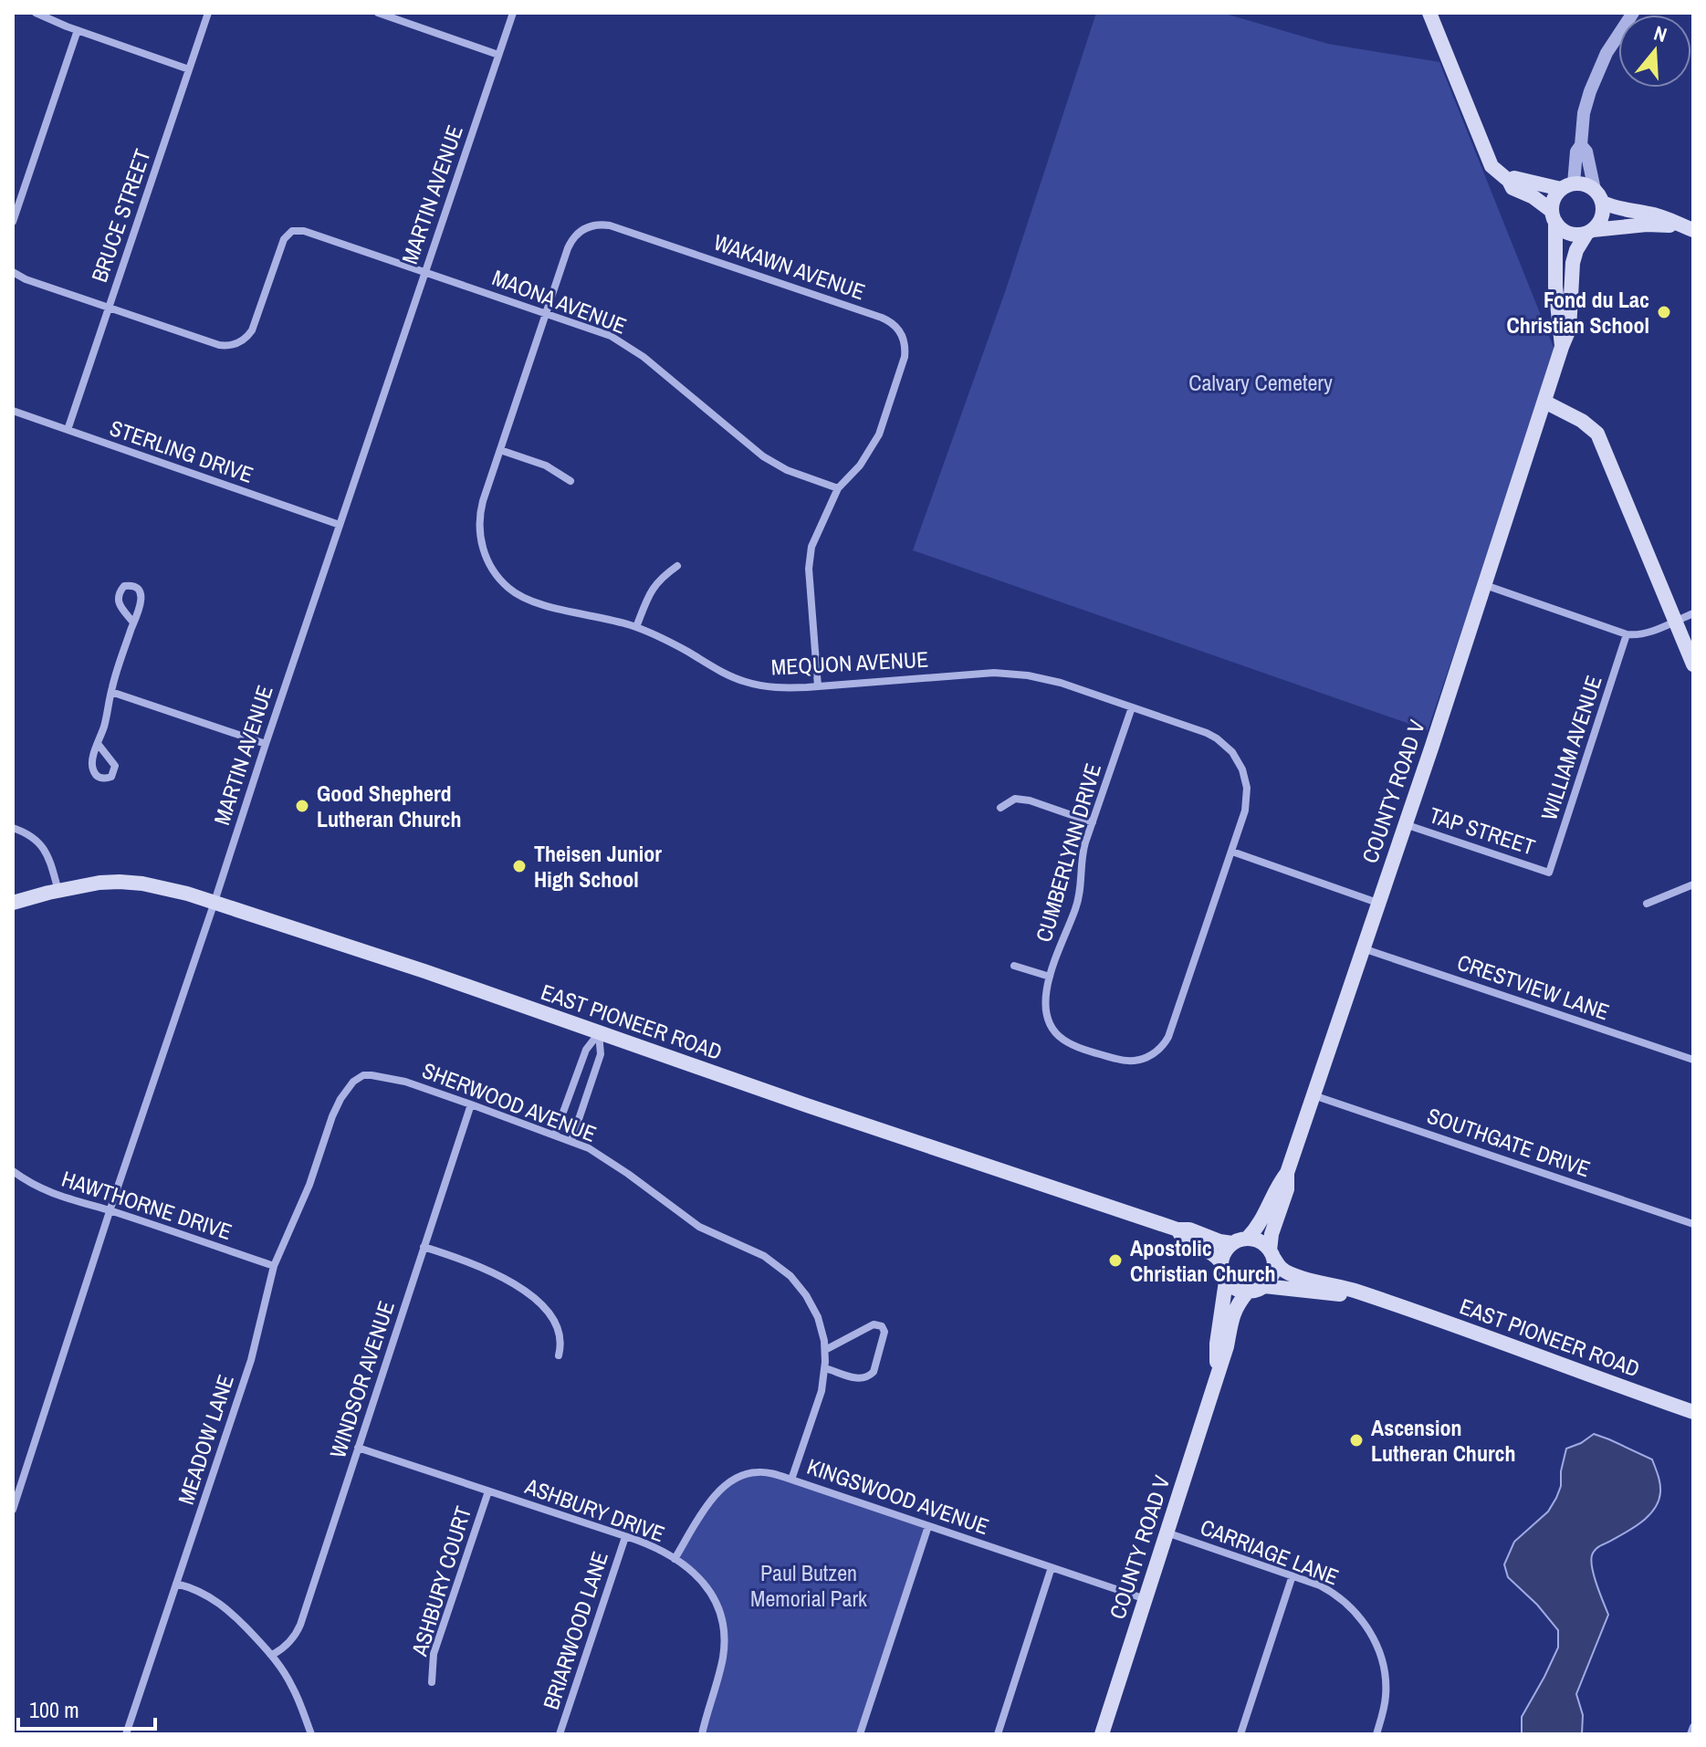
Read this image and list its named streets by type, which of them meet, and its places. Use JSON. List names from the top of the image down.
{
  "streets": {
    "main road": ["COUNTY ROAD V", "EAST PIONEER ROAD"],
    "street": [
      "MARTIN AVENUE",
      "BRUCE STREET",
      "WAKAWN AVENUE",
      "MAONA AVENUE",
      "STERLING DRIVE",
      "MEQUON AVENUE",
      "WILLIAM AVENUE",
      "TAP STREET",
      "CUMBERLYNN DRIVE",
      "CRESTVIEW LANE",
      "SHERWOOD AVENUE",
      "SOUTHGATE DRIVE",
      "HAWTHORNE DRIVE",
      "WINDSOR AVENUE",
      "MEADOW LANE",
      "KINGSWOOD AVENUE",
      "ASHBURY DRIVE",
      "CARRIAGE LANE",
      "ASHBURY COURT",
      "BRIARWOOD LANE"
    ]
  },
  "crossings": [
    ["MARTIN AVENUE", "MAONA AVENUE"],
    ["MARTIN AVENUE", "STERLING DRIVE"],
    ["MARTIN AVENUE", "EAST PIONEER ROAD"],
    ["MARTIN AVENUE", "HAWTHORNE DRIVE"],
    ["BRUCE STREET", "MAONA AVENUE"],
    ["BRUCE STREET", "STERLING DRIVE"],
    ["WAKAWN AVENUE", "MAONA AVENUE"],
    ["WAKAWN AVENUE", "MEQUON AVENUE"],
    ["MAONA AVENUE", "MEQUON AVENUE"],
    ["MEQUON AVENUE", "CUMBERLYNN DRIVE"],
    ["WILLIAM AVENUE", "TAP STREET"],
    ["COUNTY ROAD V", "TAP STREET"],
    ["COUNTY ROAD V", "CRESTVIEW LANE"],
    ["COUNTY ROAD V", "EAST PIONEER ROAD"],
    ["COUNTY ROAD V", "SOUTHGATE DRIVE"],
    ["COUNTY ROAD V", "KINGSWOOD AVENUE"],
    ["COUNTY ROAD V", "CARRIAGE LANE"],
    ["SHERWOOD AVENUE", "WINDSOR AVENUE"],
    ["SHERWOOD AVENUE", "MEADOW LANE"],
    ["SHERWOOD AVENUE", "KINGSWOOD AVENUE"],
    ["HAWTHORNE DRIVE", "MEADOW LANE"],
    ["WINDSOR AVENUE", "ASHBURY DRIVE"],
    ["KINGSWOOD AVENUE", "ASHBURY DRIVE"],
    ["ASHBURY DRIVE", "ASHBURY COURT"],
    ["ASHBURY DRIVE", "BRIARWOOD LANE"]
  ],
  "parks": ["Calvary Cemetery", "Paul Butzen Memorial Park"],
  "places": [
    "Fond du Lac Christian School",
    "Good Shepherd Lutheran Church",
    "Theisen Junior High School",
    "Apostolic Christian Church",
    "Ascension Lutheran Church"
  ],
  "scale_bar": "100 m",
  "north": "top"
}
